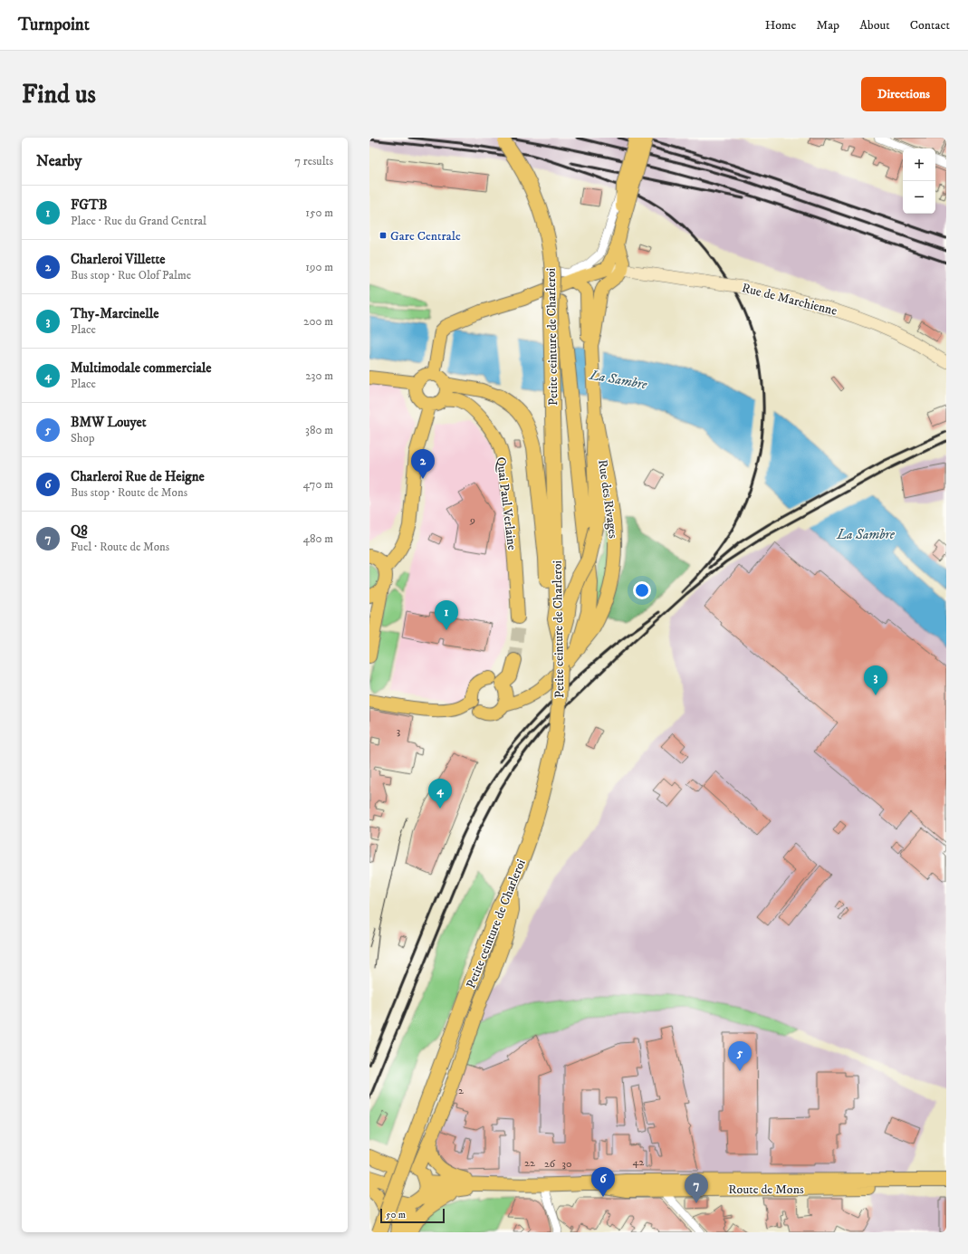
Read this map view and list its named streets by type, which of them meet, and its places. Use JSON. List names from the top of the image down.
{
  "streets": {
    "highway": ["Petite ceinture de Charleroi"],
    "main road": [
      "Rue de Marchienne",
      "Rue des Rivages",
      "Quai Paul Verlaine",
      "Route de Mons"
    ]
  },
  "water": ["La Sambre"],
  "places": {
    "transit": ["Gare Centrale"]
  },
  "house_numbers": [
    "9",
    "3",
    "2",
    "42",
    "22",
    "26",
    "30"
  ],
  "scale_bar": "50 m",
  "page": {
    "header": "Turnpoint",
    "nav": [
      "Home",
      "Map",
      "About",
      "Contact"
    ],
    "buttons": "Directions",
    "title": "Find us",
    "heading": ["Nearby", "7 results"],
    "map_buttons": ["+", "−"],
    "list": [
      {
        "mark": "1",
        "name": "FGTB",
        "note": "Place · Rue du Grand Central",
        "value": "150 m"
      },
      {
        "mark": "2",
        "name": "Charleroi Villette",
        "note": "Bus stop · Rue Olof Palme",
        "value": "190 m"
      },
      {
        "mark": "3",
        "name": "Thy-Marcinelle",
        "note": "Place",
        "value": "200 m"
      },
      {
        "mark": "4",
        "name": "Multimodale commerciale",
        "note": "Place",
        "value": "230 m"
      },
      {
        "mark": "5",
        "name": "BMW Louyet",
        "note": "Shop",
        "value": "380 m"
      },
      {
        "mark": "6",
        "name": "Charleroi Rue de Heigne",
        "note": "Bus stop · Route de Mons",
        "value": "470 m"
      },
      {
        "mark": "7",
        "name": "Q8",
        "note": "Fuel · Route de Mons",
        "value": "480 m"
      }
    ],
    "pins": [
      "2",
      "1",
      "3",
      "4",
      "5",
      "6",
      "7"
    ],
    "scale": "50 m"
  }
}
